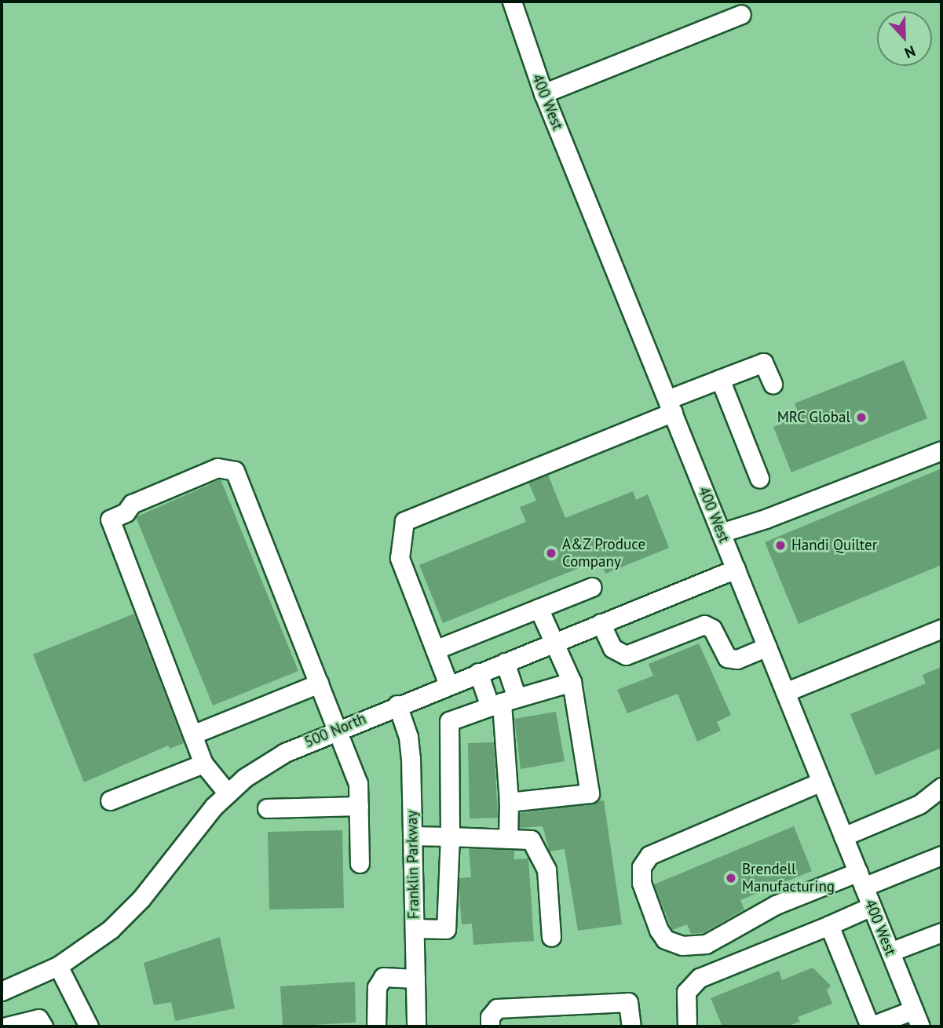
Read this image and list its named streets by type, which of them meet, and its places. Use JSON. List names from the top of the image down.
{
  "streets": {
    "street": ["400 West", "500 North", "Franklin Parkway"]
  },
  "crossings": [
    ["400 West", "500 North"],
    ["500 North", "Franklin Parkway"]
  ],
  "places": [
    "MRC Global",
    "Handi Quilter",
    "A&Z Produce Company",
    "Brendell Manufacturing"
  ],
  "north": "bottom"
}
